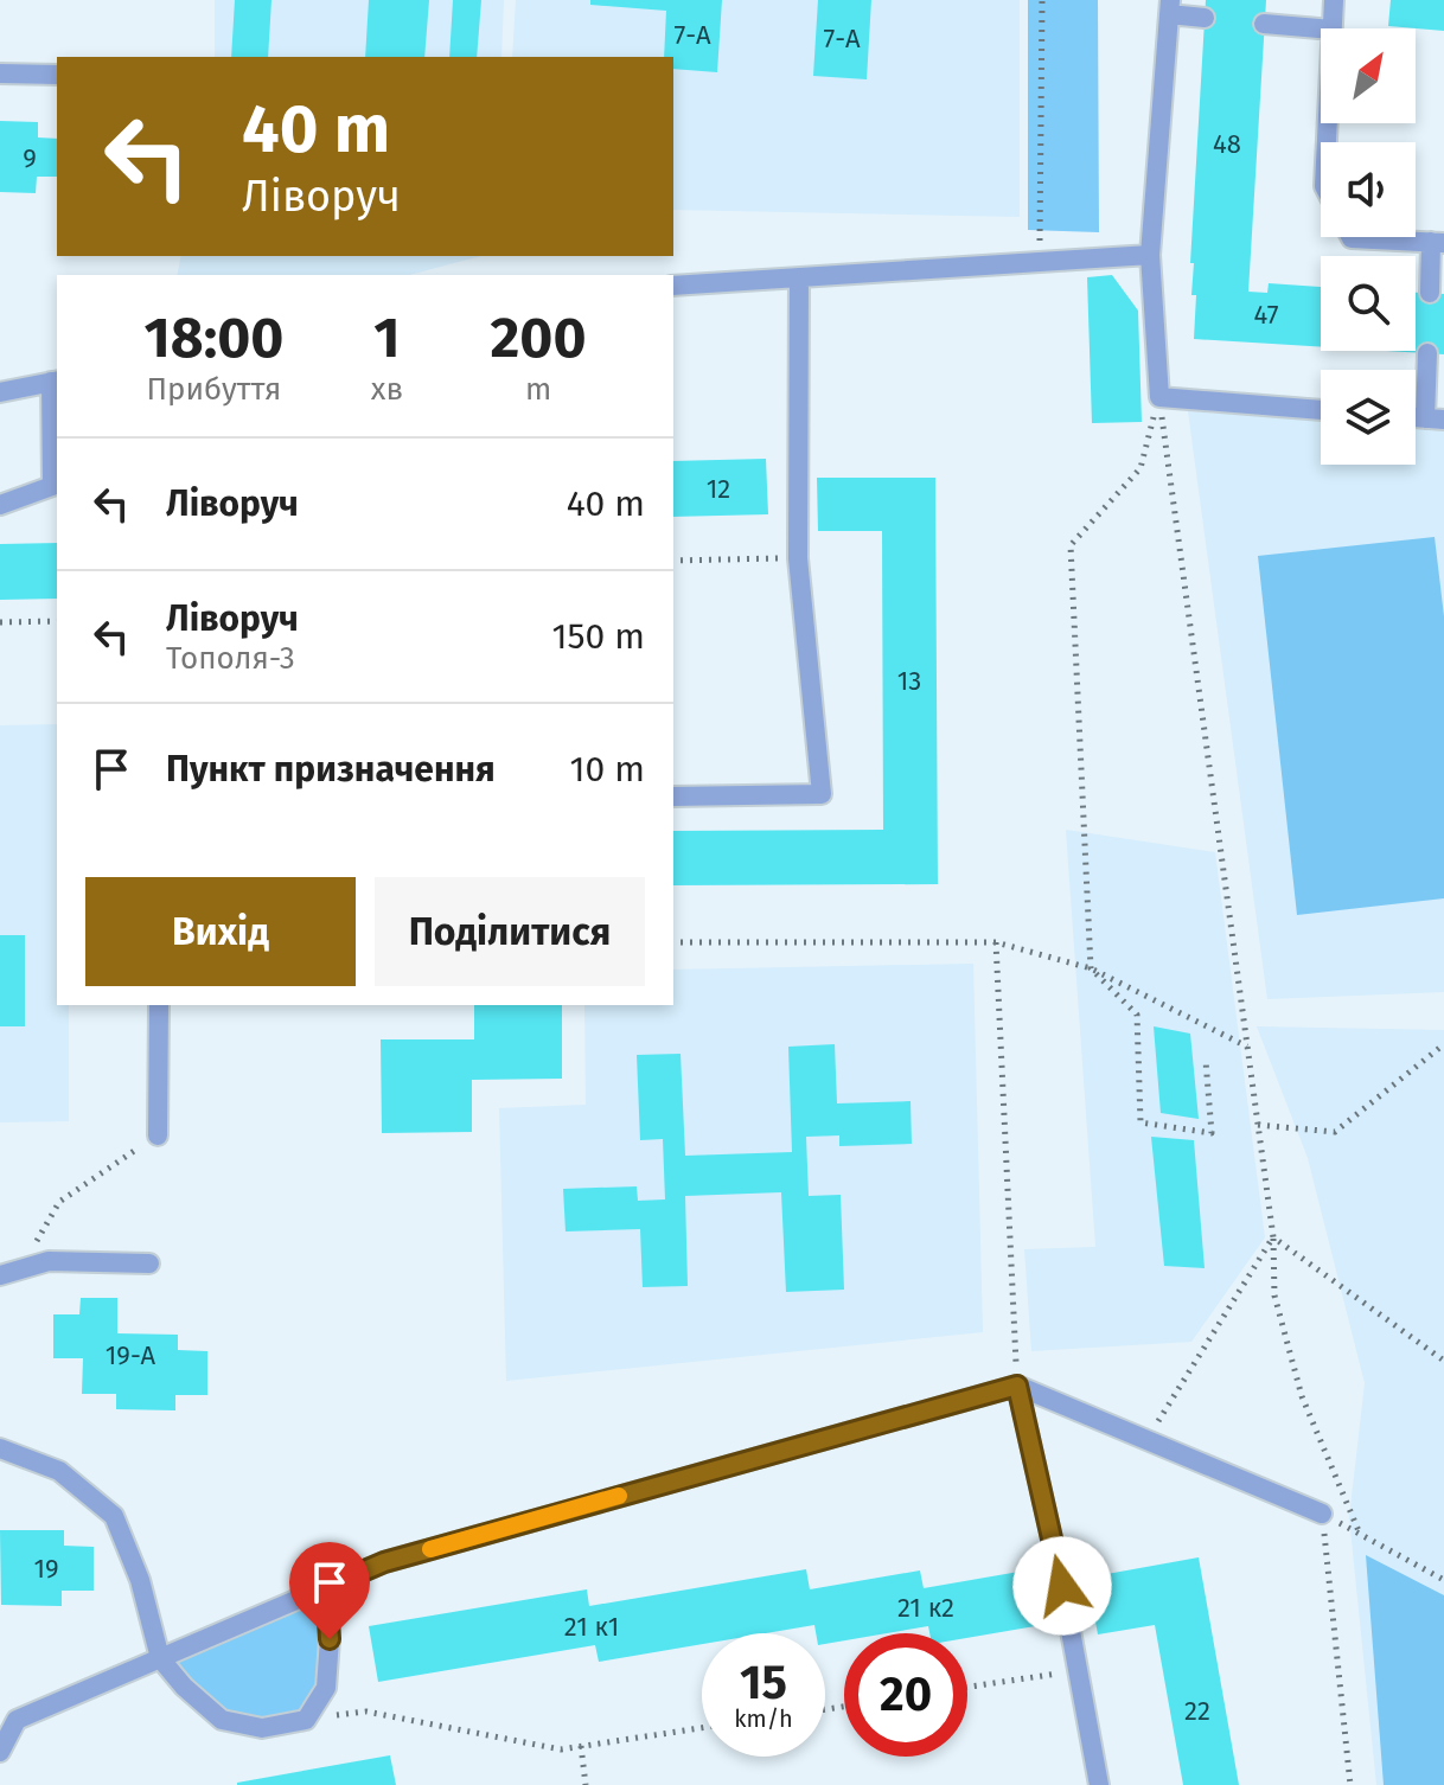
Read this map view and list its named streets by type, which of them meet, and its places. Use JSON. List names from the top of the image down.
{
  "house_numbers": [
    "7-А",
    "7-А",
    "48",
    "9",
    "47",
    "12",
    "13",
    "19-А",
    "19",
    "21 к2",
    "21 к1",
    "22"
  ],
  "north": "top right",
  "page": {
    "turn": ["40 m", "Ліворуч"],
    "eta": [
      "18:00",
      "Прибуття",
      "1",
      "хв",
      "200",
      "m"
    ],
    "list": [
      {
        "name": "Ліворуч",
        "value": "40 m"
      },
      {
        "name": "Ліворуч",
        "note": "Тополя-3",
        "value": "150 m"
      },
      {
        "name": "Пункт призначення",
        "value": "10 m"
      }
    ],
    "buttons": ["Вихід", "Поділитися"],
    "speed": "15 km/h",
    "limit": "20"
  }
}
